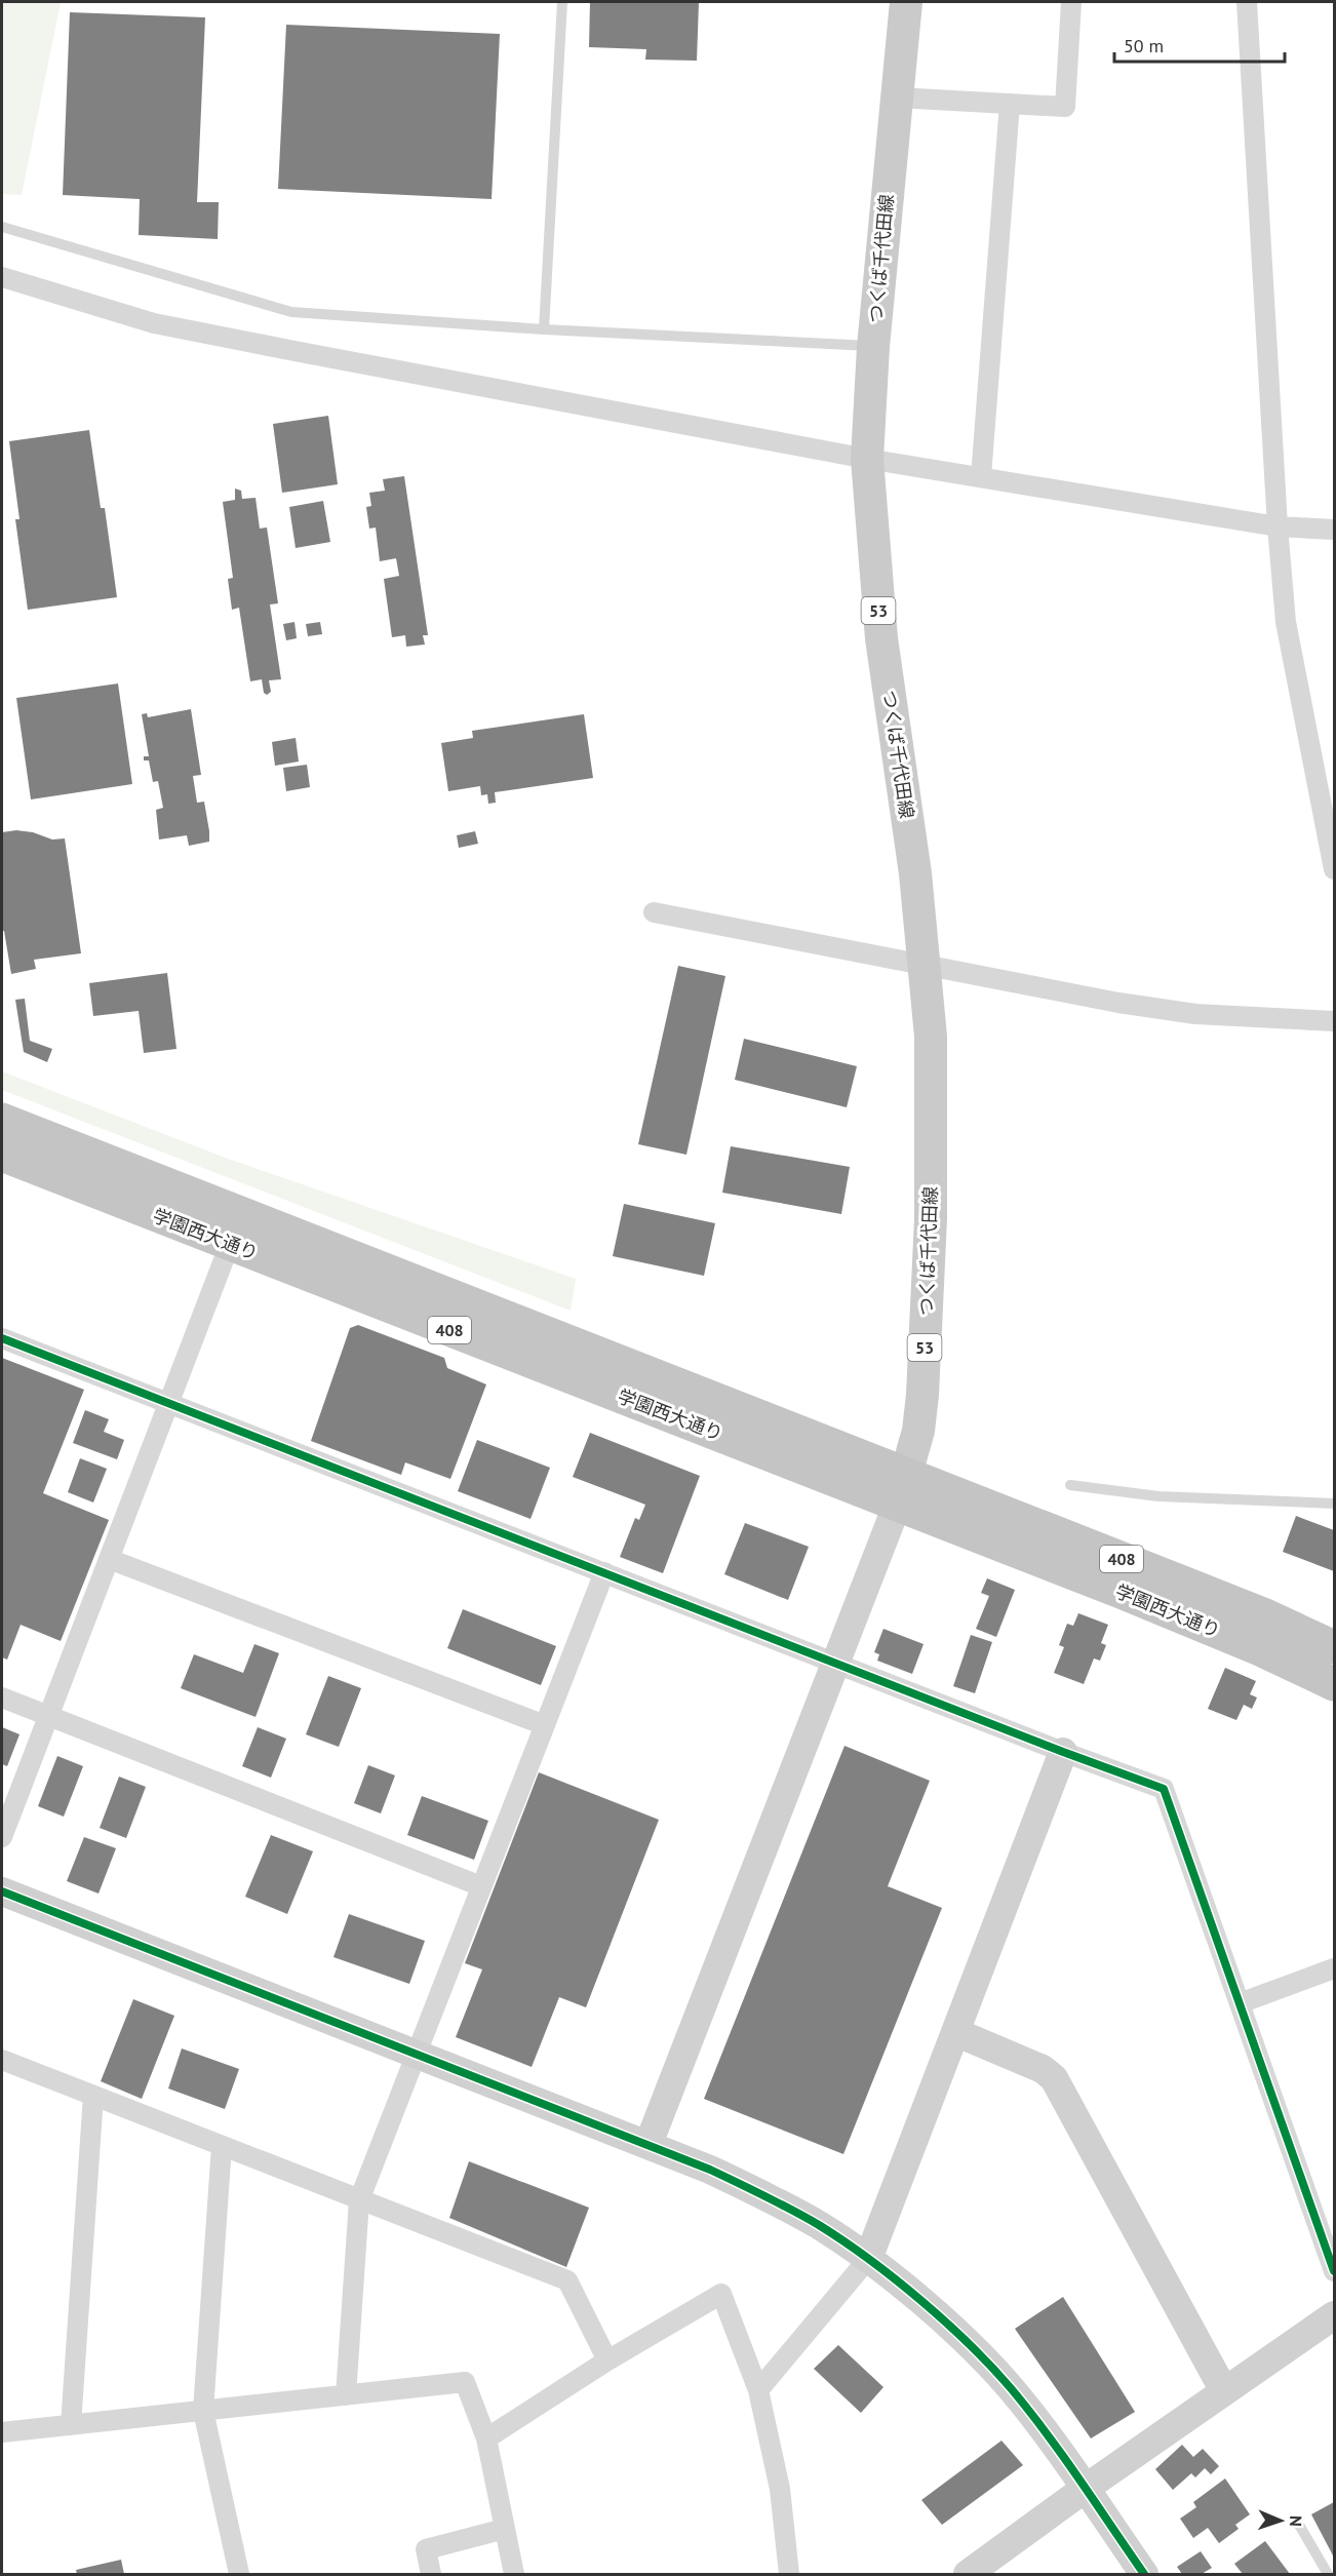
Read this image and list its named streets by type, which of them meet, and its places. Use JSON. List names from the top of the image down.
{
  "streets": {
    "highway": ["学園西大通り", "408"],
    "main road": ["つくば千代田線", "53"]
  },
  "crossings": [
    ["つくば千代田線", "学園西大通り"]
  ],
  "scale_bar": "50 m",
  "north": "right"
}
